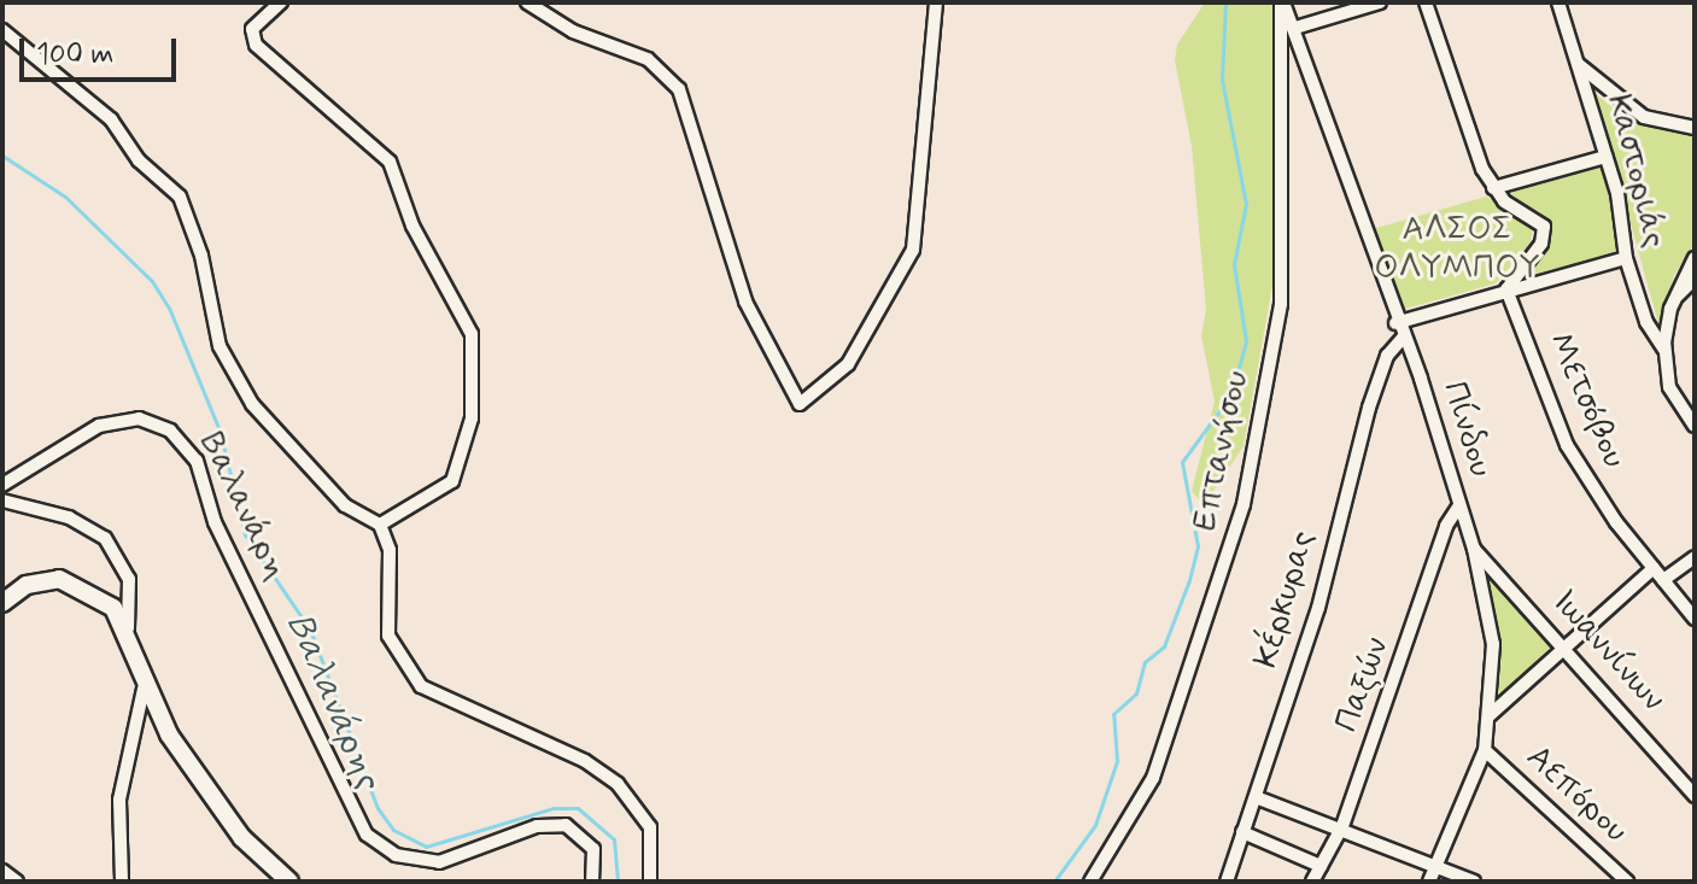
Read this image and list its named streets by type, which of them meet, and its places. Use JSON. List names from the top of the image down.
{
  "streets": {
    "street": [
      "Καστοριάς",
      "Μετσόβου",
      "Πίνδου",
      "Επτανήσου",
      "Βαλανάρη",
      "Κέρκυρας",
      "Ιωαννίνων",
      "Παξών",
      "Αεπόρου"
    ]
  },
  "crossings": [
    ["Πίνδου", "Επτανήσου"],
    ["Πίνδου", "Κέρκυρας"],
    ["Πίνδου", "Ιωαννίνων"],
    ["Πίνδου", "Παξών"],
    ["Πίνδου", "Αεπόρου"]
  ],
  "water": ["Βαλανάρης"],
  "parks": ["ΑΛΣΟΣ ΟΛΥΜΠΟΥ"],
  "scale_bar": "100 m"
}
